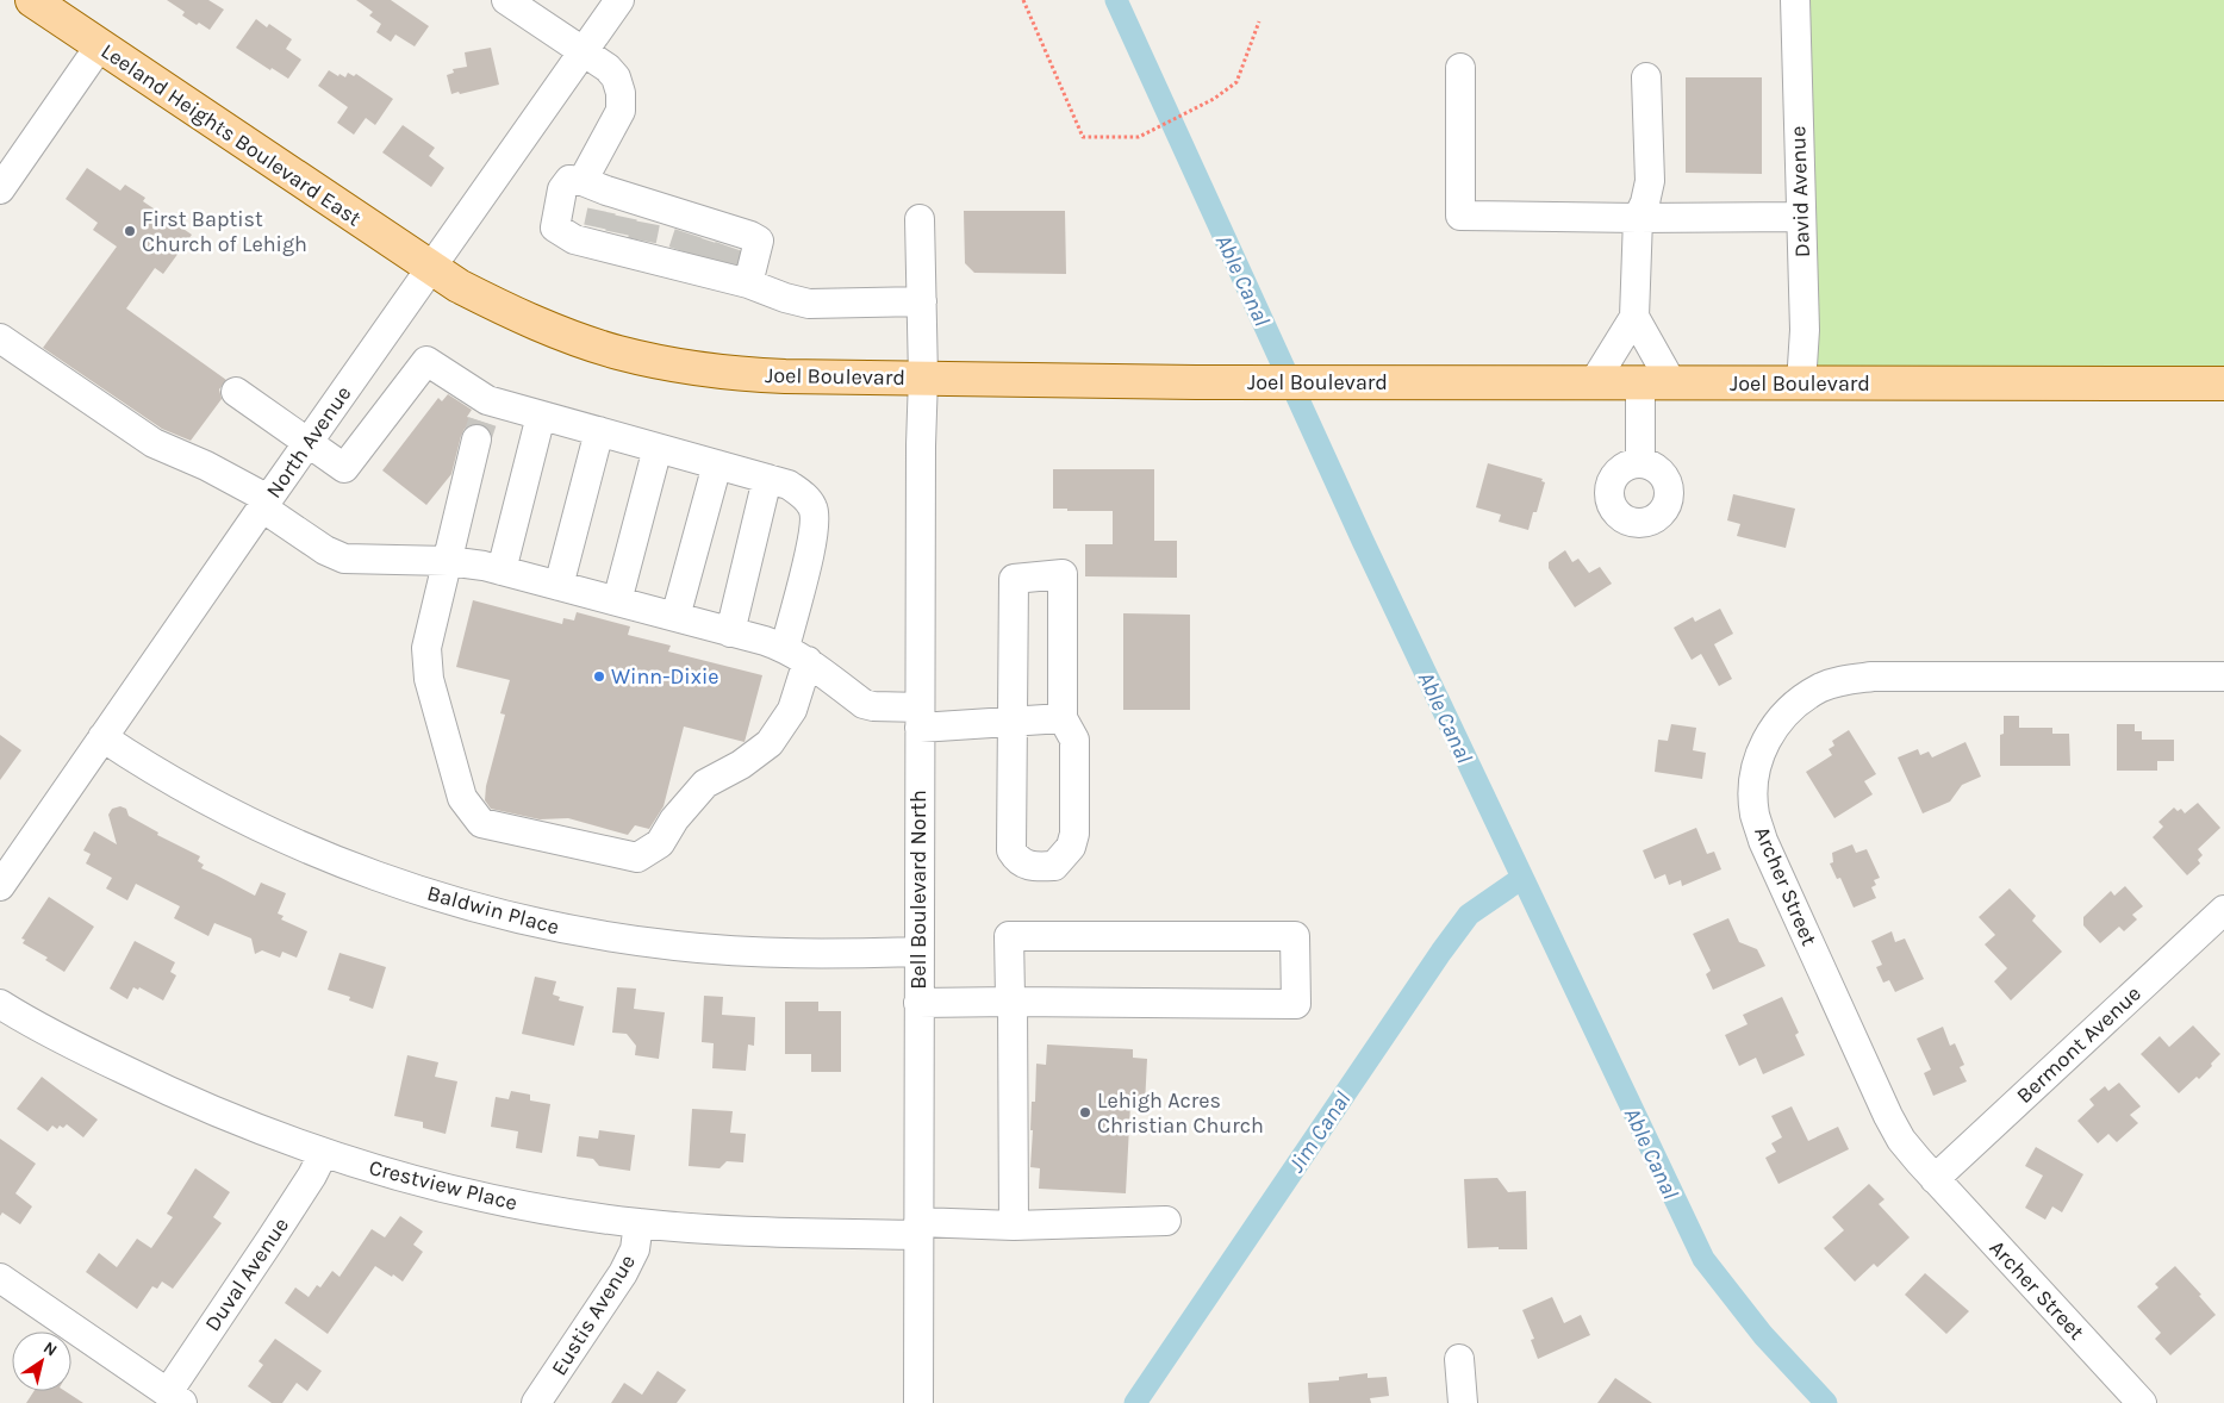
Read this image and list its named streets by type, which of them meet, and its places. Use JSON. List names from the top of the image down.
{
  "streets": {
    "main road": ["Leeland Heights Boulevard East", "Joel Boulevard"],
    "street": [
      "David Avenue",
      "North Avenue",
      "Archer Street",
      "Bell Boulevard North",
      "Baldwin Place",
      "Bermont Avenue",
      "Crestview Place",
      "Duval Avenue",
      "Eustis Avenue"
    ]
  },
  "crossings": [
    ["Leeland Heights Boulevard East", "Joel Boulevard"],
    ["Leeland Heights Boulevard East", "North Avenue"],
    ["David Avenue", "Joel Boulevard"],
    ["Joel Boulevard", "North Avenue"],
    ["Joel Boulevard", "Bell Boulevard North"],
    ["North Avenue", "Baldwin Place"],
    ["Archer Street", "Bermont Avenue"],
    ["Bell Boulevard North", "Baldwin Place"],
    ["Bell Boulevard North", "Crestview Place"],
    ["Crestview Place", "Duval Avenue"],
    ["Crestview Place", "Eustis Avenue"]
  ],
  "water": ["Able Canal", "Jim Canal"],
  "places": ["First Baptist Church of Lehigh", "Winn-Dixie", "Lehigh Acres Christian Church"],
  "north": "top right"
}
